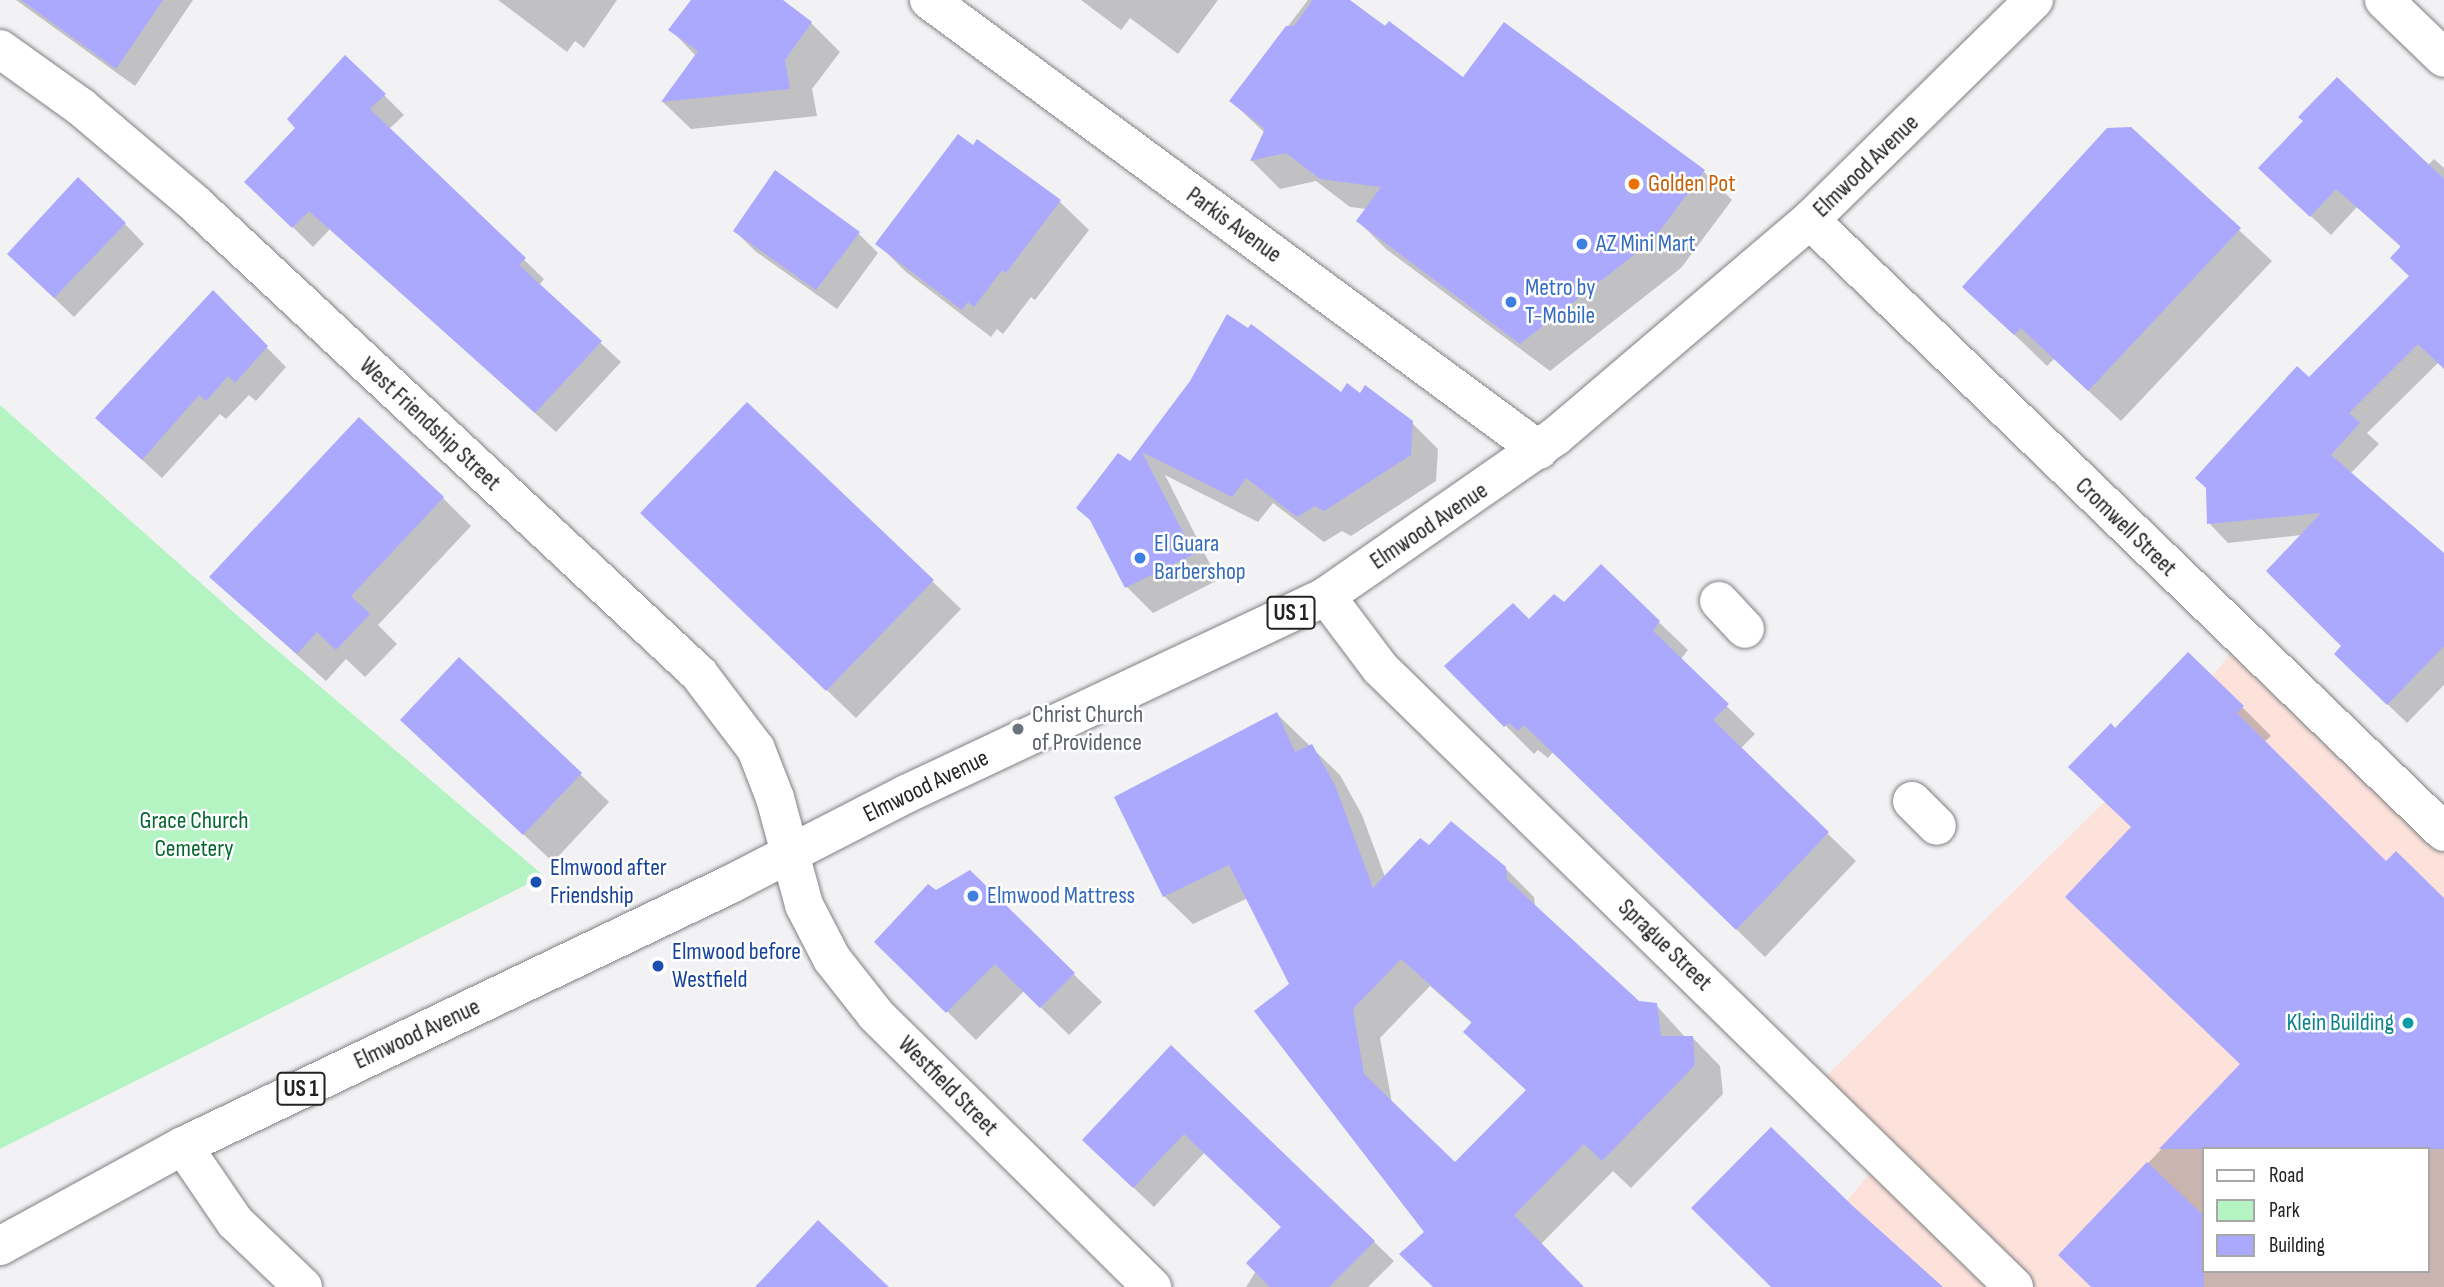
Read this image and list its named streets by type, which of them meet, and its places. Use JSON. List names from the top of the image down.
{
  "streets": {
    "street": [
      "Elmwood Avenue",
      "Parkis Avenue",
      "West Friendship Street",
      "Cromwell Street",
      "US 1",
      "Sprague Street",
      "Westfield Street"
    ]
  },
  "crossings": [
    ["Elmwood Avenue", "Parkis Avenue"],
    ["Elmwood Avenue", "West Friendship Street"],
    ["Elmwood Avenue", "Cromwell Street"],
    ["Elmwood Avenue", "Sprague Street"],
    ["Elmwood Avenue", "Westfield Street"],
    ["West Friendship Street", "Westfield Street"]
  ],
  "parks": ["Grace Church Cemetery"],
  "places": [
    "Golden Pot",
    "AZ Mini Mart",
    "Metro by T-Mobile",
    "El Guara Barbershop",
    "Christ Church of Providence",
    "Elmwood after Friendship",
    "Elmwood Mattress",
    "Elmwood before Westfield",
    "Klein Building"
  ],
  "legend": ["Road", "Park", "Building"]
}
